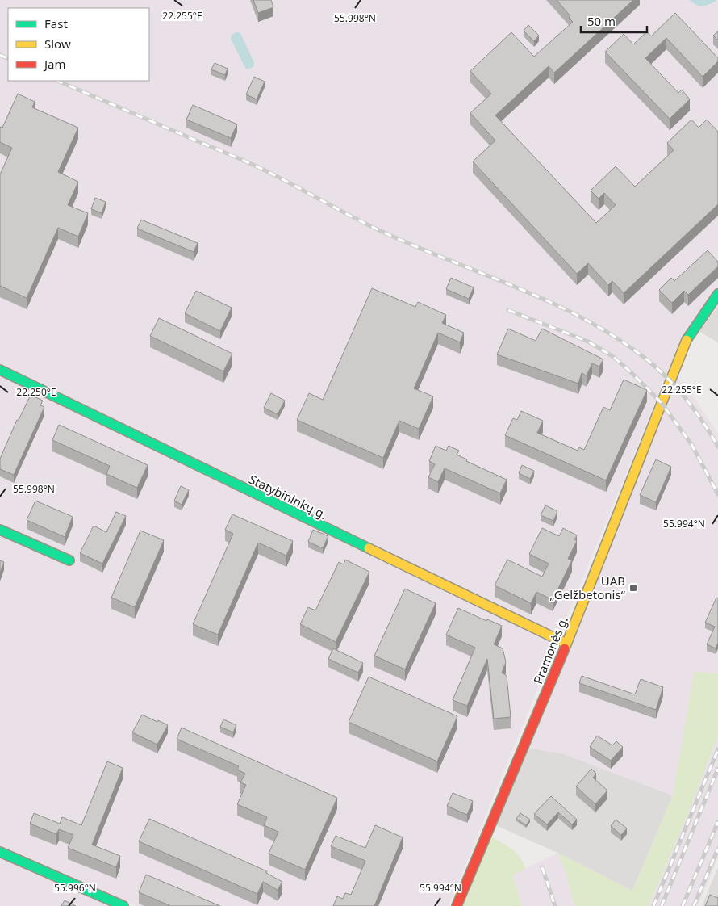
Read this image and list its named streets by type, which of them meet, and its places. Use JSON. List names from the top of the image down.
{
  "streets": {
    "street": ["Statybininkų g.", "Pramonės g."]
  },
  "crossings": [
    ["Statybininkų g.", "Pramonės g."]
  ],
  "places": {
    "transit": ["UAB „Gelžbetonis“"]
  },
  "legend": ["Fast", "Slow", "Jam"],
  "scale_bar": "50 m",
  "coordinates": [
    "22.255°E",
    "55.998°N",
    "22.250°E",
    "55.994°N",
    "55.996°N"
  ]
}
